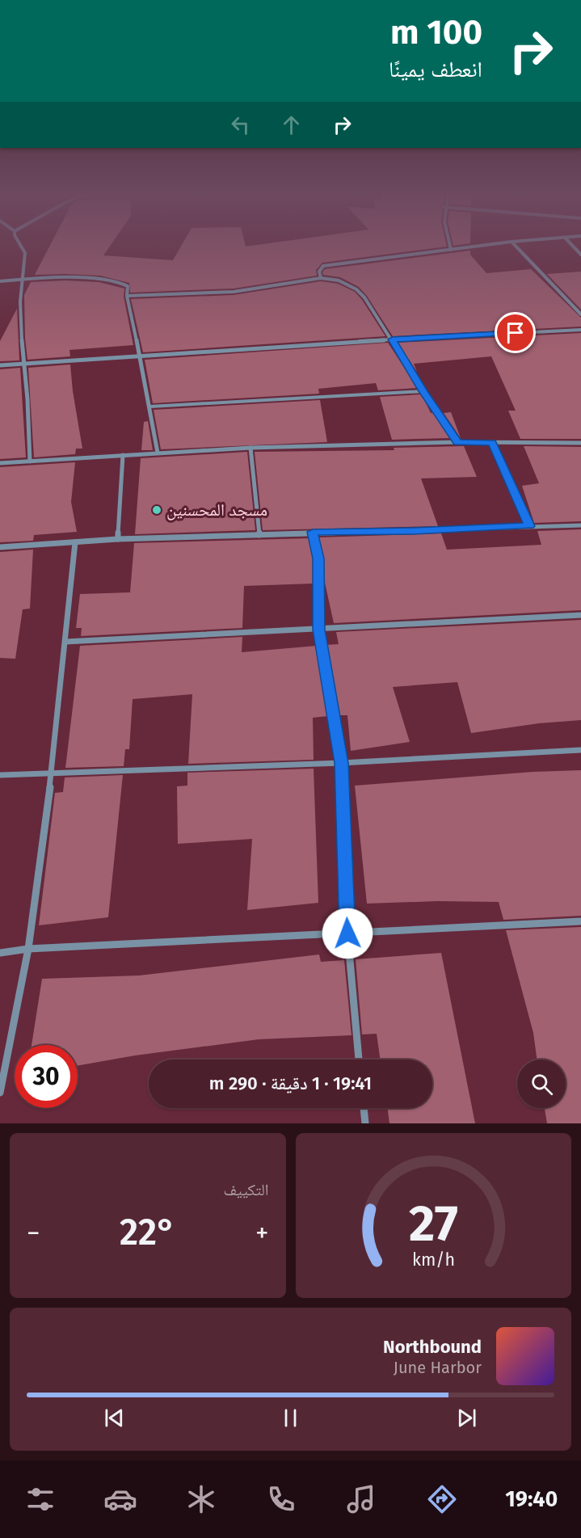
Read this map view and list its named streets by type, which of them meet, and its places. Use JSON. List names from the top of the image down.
{
  "places": ["مسجد المحسنين"],
  "page": {
    "turn": ["100 m", "انعطف يمينًا"],
    "limit": "30",
    "trip": "19:41 · 1 دقيقة · 290 m",
    "tile": "التكييف",
    "heat": ["−", "22°", "+"],
    "song": ["Northbound", "June Harbor"],
    "tabs": "19:40",
    "gauge": ["27", "km/h"]
  }
}
